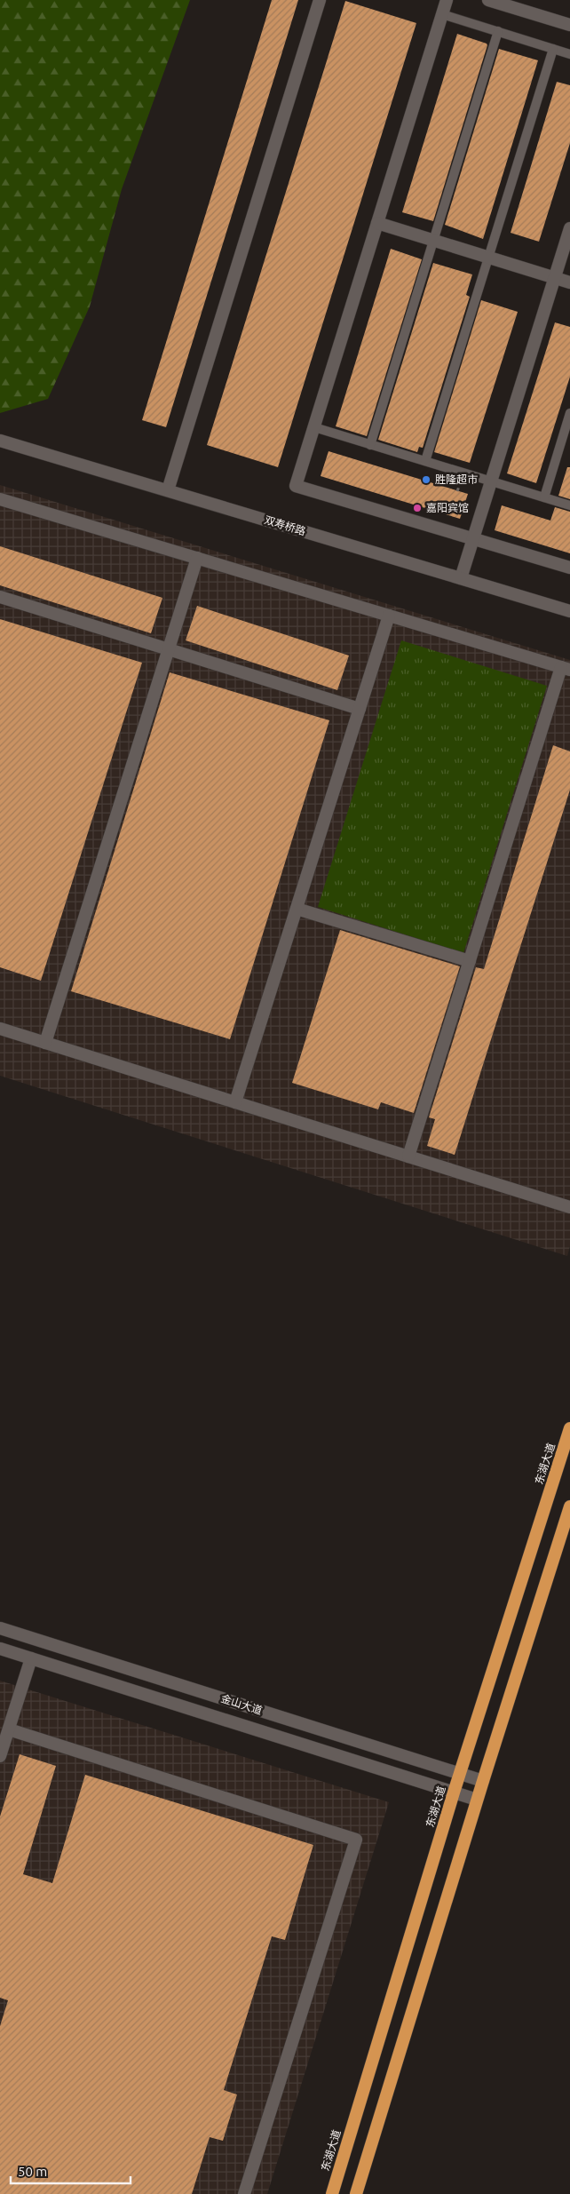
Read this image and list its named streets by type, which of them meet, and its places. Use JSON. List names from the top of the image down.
{
  "streets": {
    "highway": ["东湖大道"],
    "street": ["双寿桥路", "金山大道"]
  },
  "crossings": [
    ["东湖大道", "金山大道"]
  ],
  "places": ["胜隆超市", "嘉阳宾馆"],
  "scale_bar": "50 m"
}
